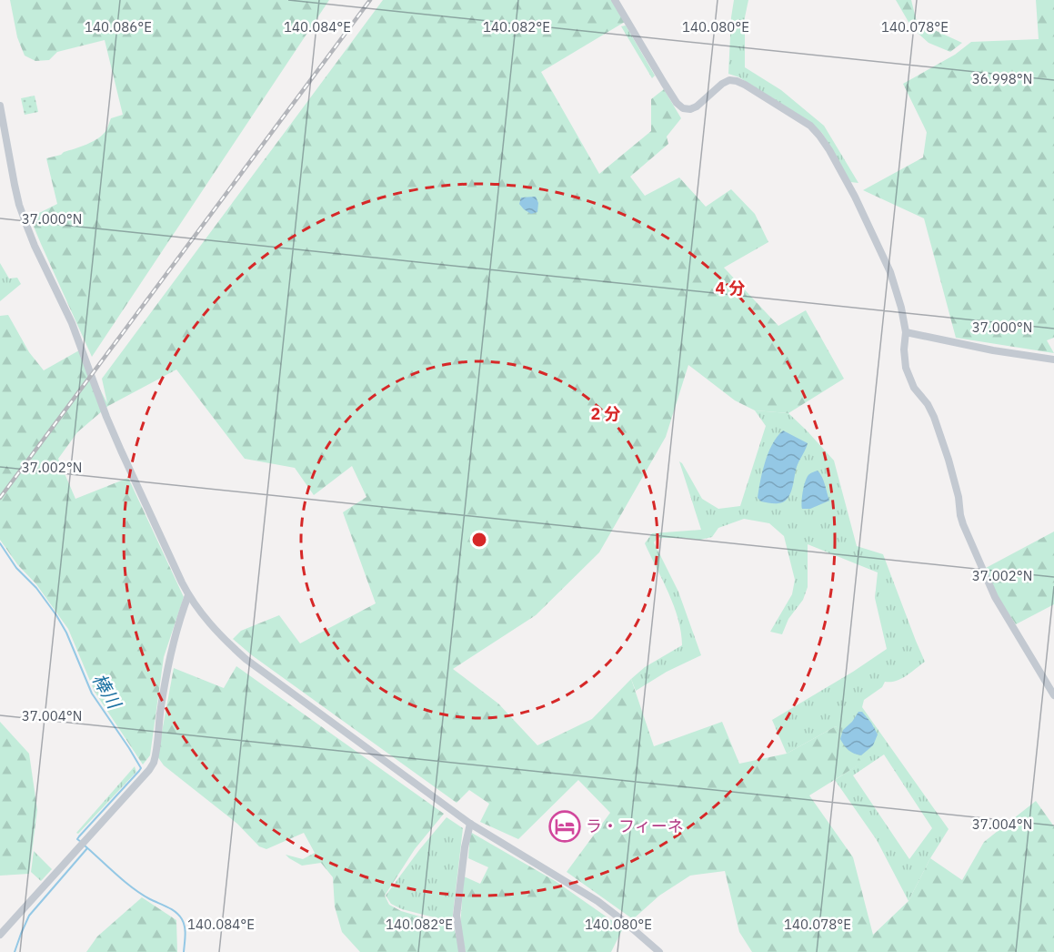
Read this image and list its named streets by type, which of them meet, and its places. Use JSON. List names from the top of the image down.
{
  "water": ["棒川"],
  "places": {
    "hotel": ["ラ・フィーネ"]
  },
  "coordinates": [
    "140.086°E",
    "140.084°E",
    "140.082°E",
    "140.080°E",
    "140.078°E",
    "36.998°N",
    "37.000°N",
    "37.002°N",
    "37.004°N"
  ],
  "rings": ["4 分", "2 分"]
}
